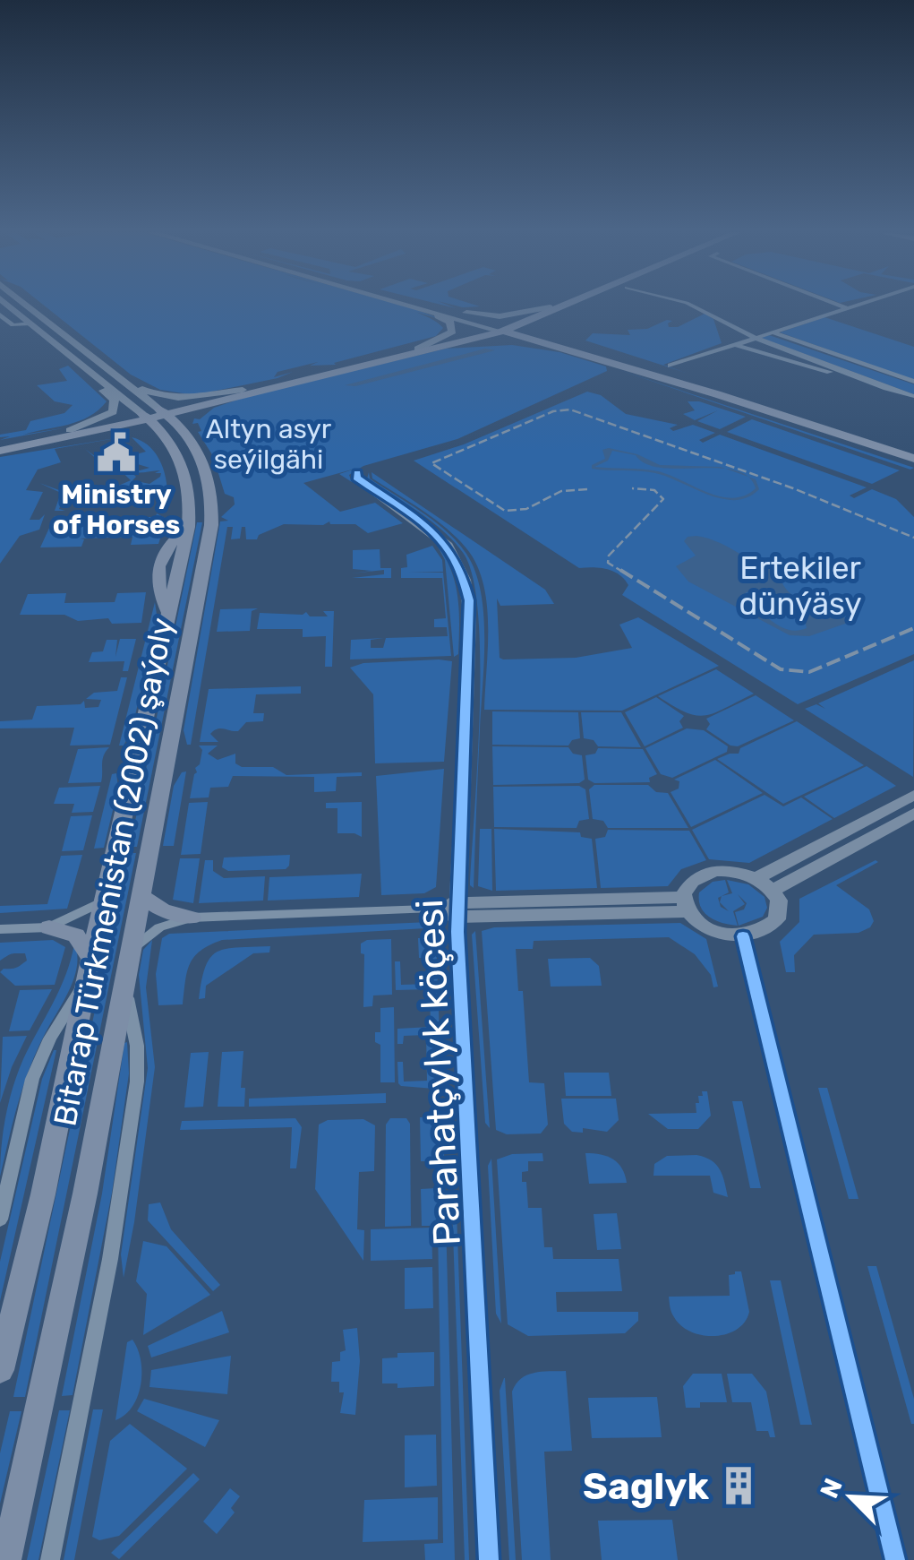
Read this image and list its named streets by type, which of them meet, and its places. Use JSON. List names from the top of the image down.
{
  "streets": {
    "main road": ["Bitarap Türkmenistan (2002) şaýoly", "Parahatçylyk köçesi"]
  },
  "parks": ["Altyn asyr seýilgähi", "Ertekiler dünýäsy"],
  "places": {
    "public building": ["Ministry of Horses"],
    "building": ["Saglyk"]
  },
  "north": "top left"
}
